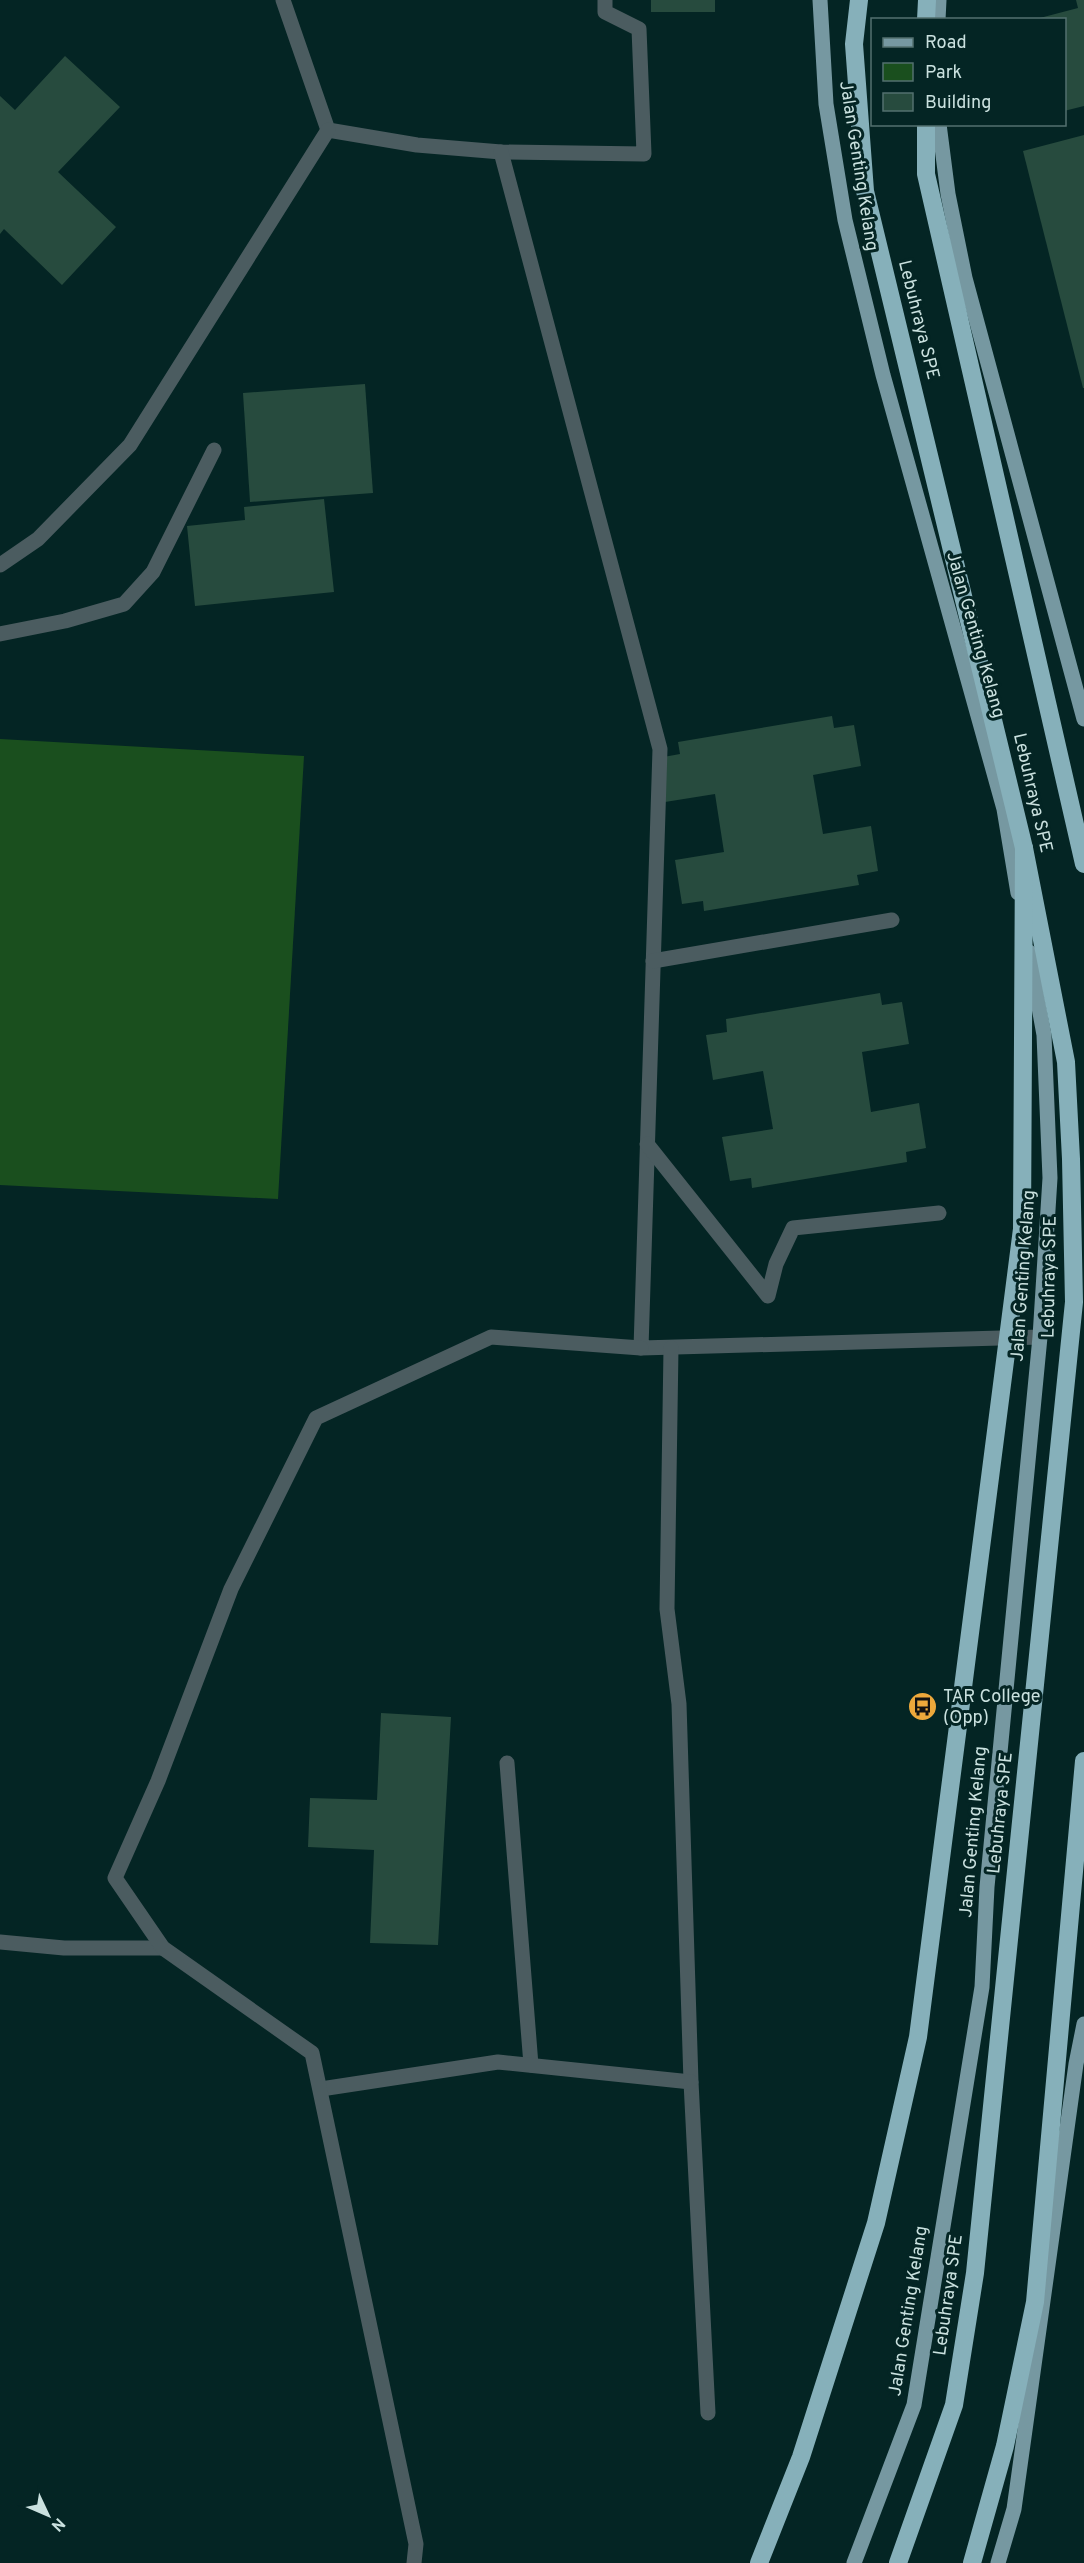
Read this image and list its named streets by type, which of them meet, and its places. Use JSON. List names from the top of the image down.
{
  "streets": {
    "highway": ["Lebuhraya SPE"],
    "main road": ["Jalan Genting Kelang"]
  },
  "places": {
    "bus stop": ["TAR College (Opp)"]
  },
  "legend": ["Road", "Park", "Building"],
  "north": "bottom right"
}
